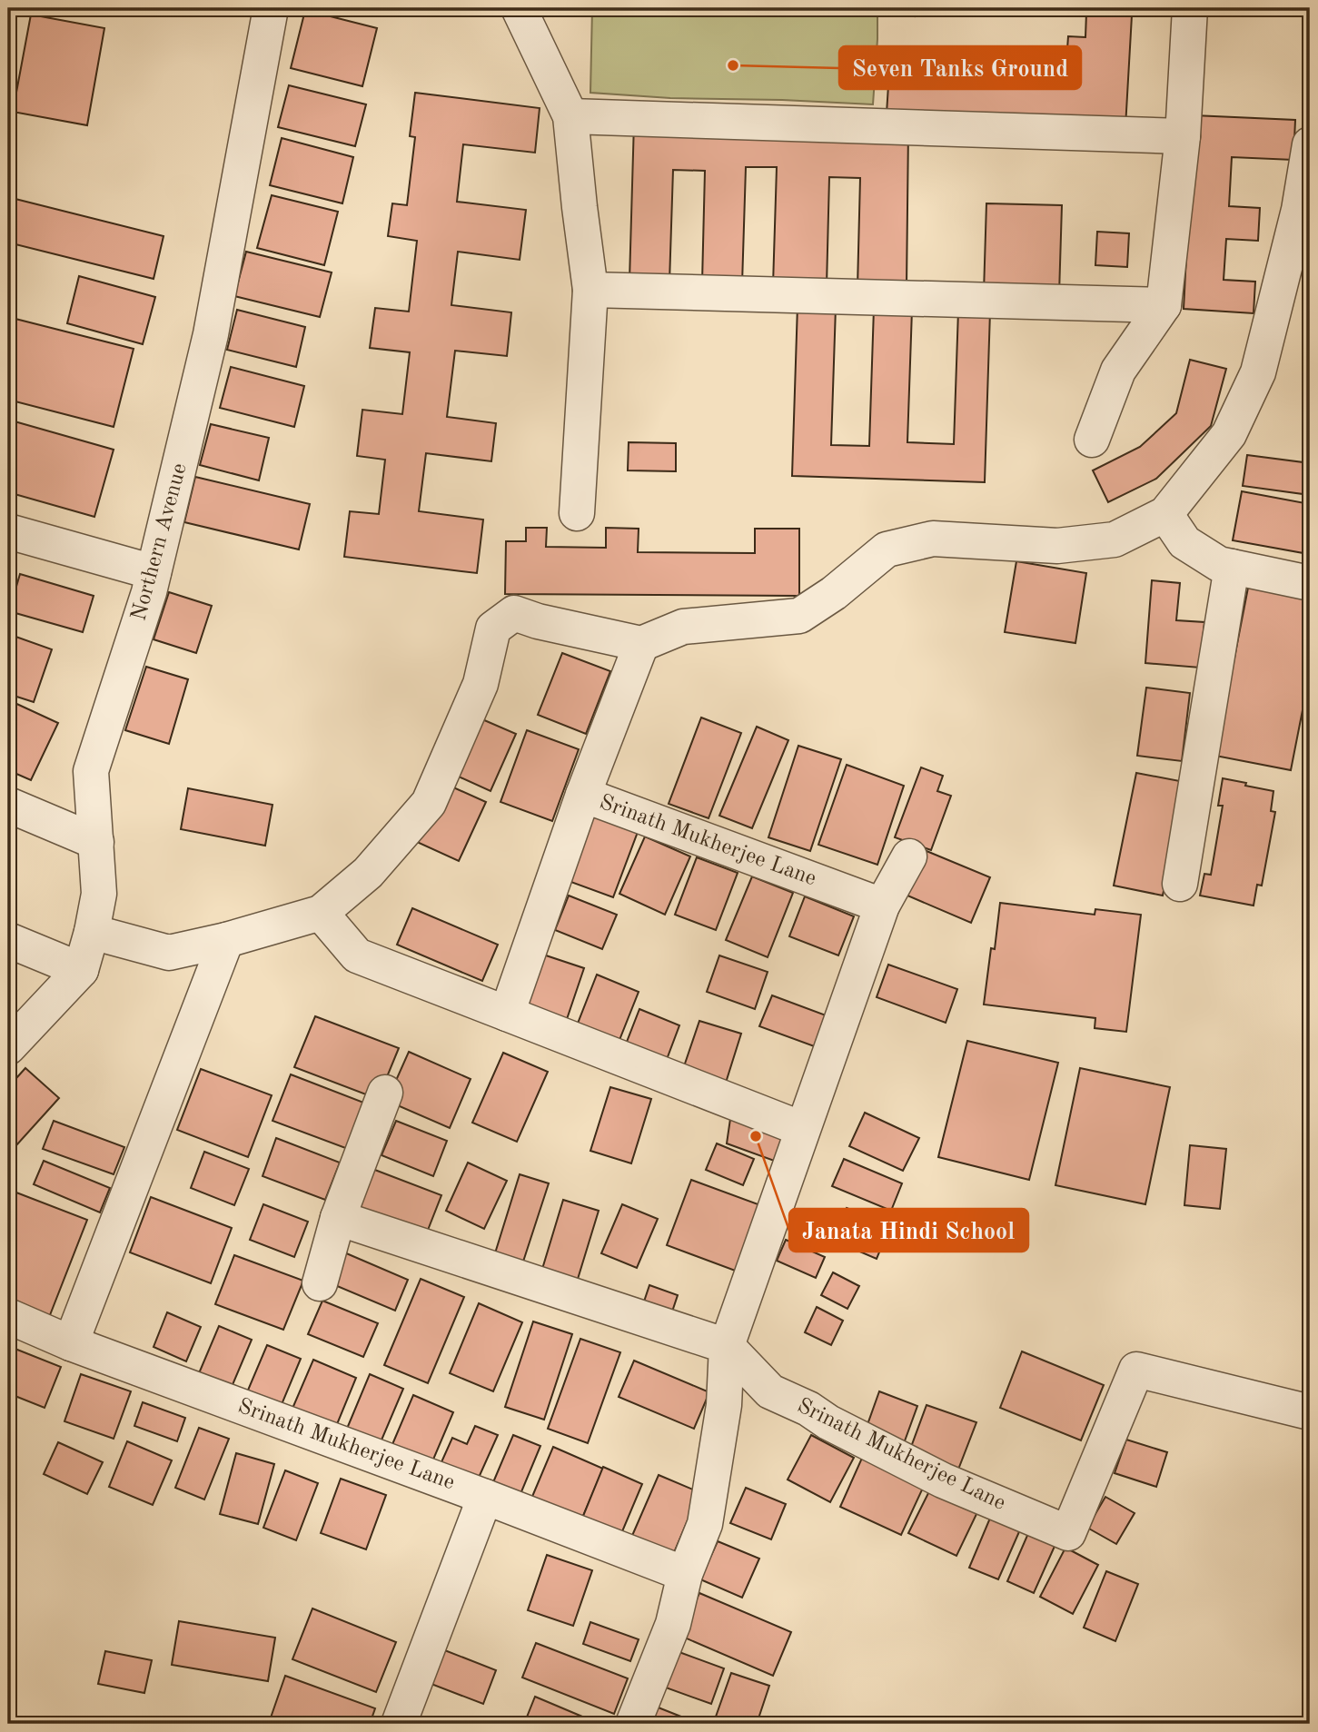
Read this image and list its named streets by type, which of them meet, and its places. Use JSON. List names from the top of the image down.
{
  "streets": {
    "street": ["Northern Avenue", "Srinath Mukherjee Lane"]
  },
  "places": ["Seven Tanks Ground", "Janata Hindi School"]
}
